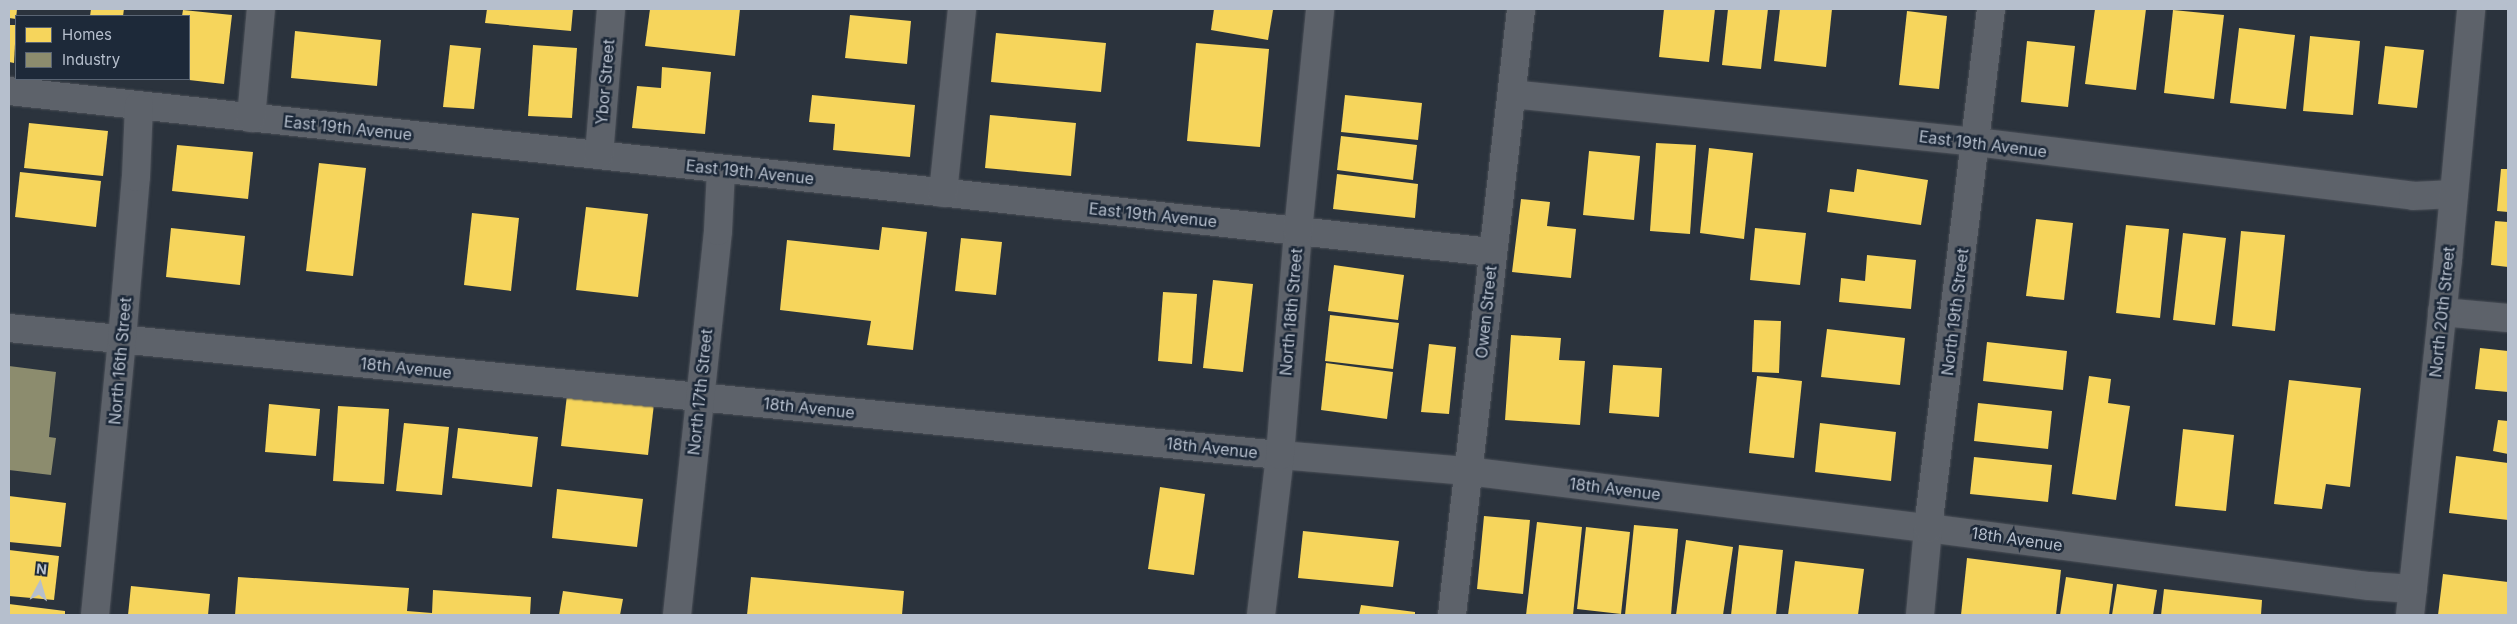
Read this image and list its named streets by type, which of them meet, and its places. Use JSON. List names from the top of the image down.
{
  "streets": {
    "street": [
      "Ybor Street",
      "East 19th Avenue",
      "North 18th Street",
      "Owen Street",
      "North 19th Street",
      "North 20th Street",
      "North 16th Street",
      "18th Avenue",
      "North 17th Street"
    ]
  },
  "crossings": [
    ["Ybor Street", "East 19th Avenue"],
    ["East 19th Avenue", "North 18th Street"],
    ["East 19th Avenue", "Owen Street"],
    ["East 19th Avenue", "North 19th Street"],
    ["East 19th Avenue", "North 20th Street"],
    ["East 19th Avenue", "North 16th Street"],
    ["East 19th Avenue", "North 17th Street"],
    ["North 18th Street", "18th Avenue"],
    ["Owen Street", "18th Avenue"],
    ["North 19th Street", "18th Avenue"],
    ["North 20th Street", "18th Avenue"],
    ["North 16th Street", "18th Avenue"],
    ["18th Avenue", "North 17th Street"]
  ],
  "legend": ["Homes", "Industry"],
  "north": "top"
}
